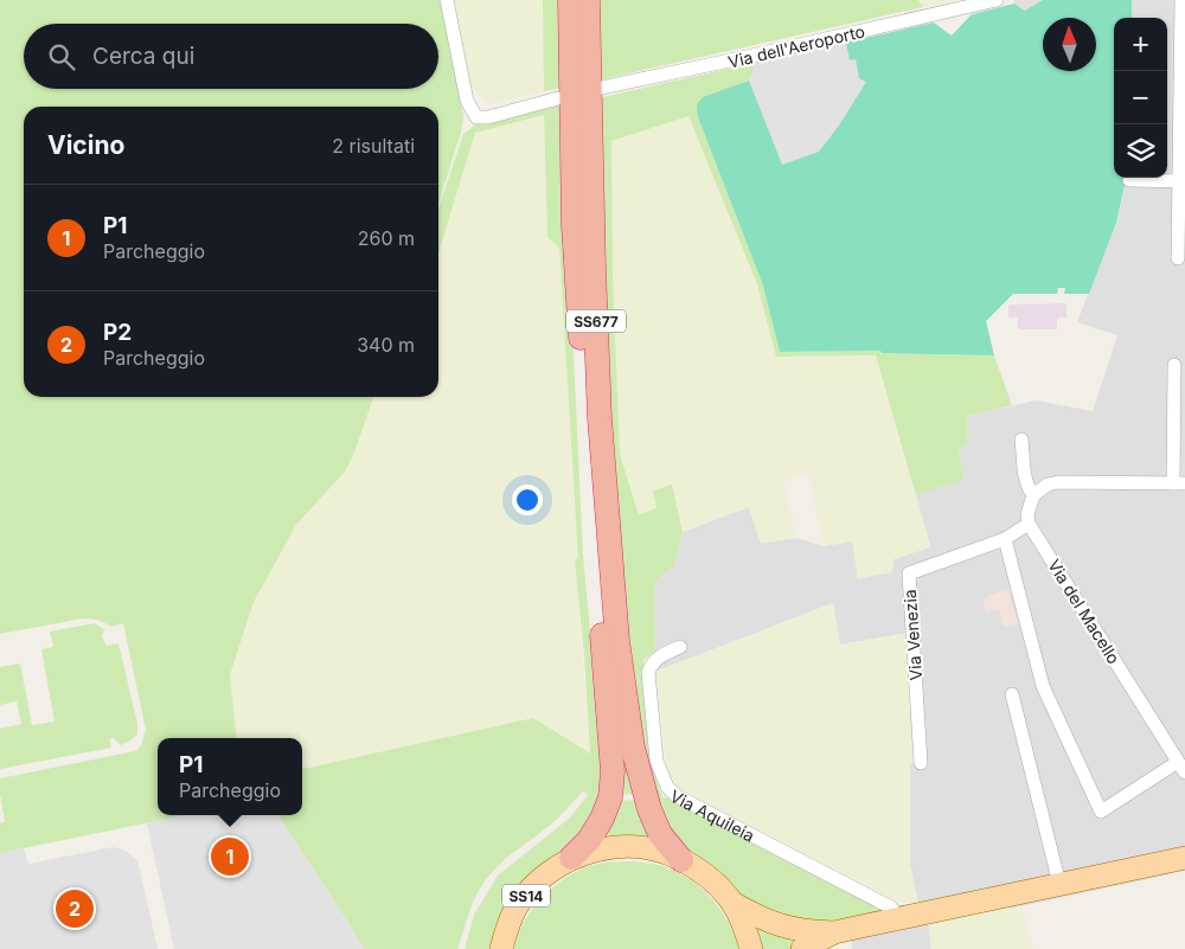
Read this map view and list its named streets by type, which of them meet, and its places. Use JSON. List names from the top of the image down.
{
  "streets": {
    "highway": ["SS677"],
    "main road": ["SS14"],
    "street": [
      "Via dell'Aeroporto",
      "Via del Macello",
      "Via Venezia",
      "Via Aquileia"
    ]
  },
  "crossings": [
    ["SS677", "SS14"],
    ["Via del Macello", "Via Venezia"],
    ["Via Aquileia", "SS14"]
  ],
  "north": "top",
  "page": {
    "map_buttons": ["+", "−"],
    "search": "Cerca qui",
    "heading": ["Vicino", "2 risultati"],
    "list": [
      {
        "mark": "1",
        "name": "P1",
        "note": "Parcheggio",
        "value": "260 m"
      },
      {
        "mark": "2",
        "name": "P2",
        "note": "Parcheggio",
        "value": "340 m"
      }
    ],
    "popup": ["P1", "Parcheggio"],
    "pins": ["1", "2"]
  }
}
